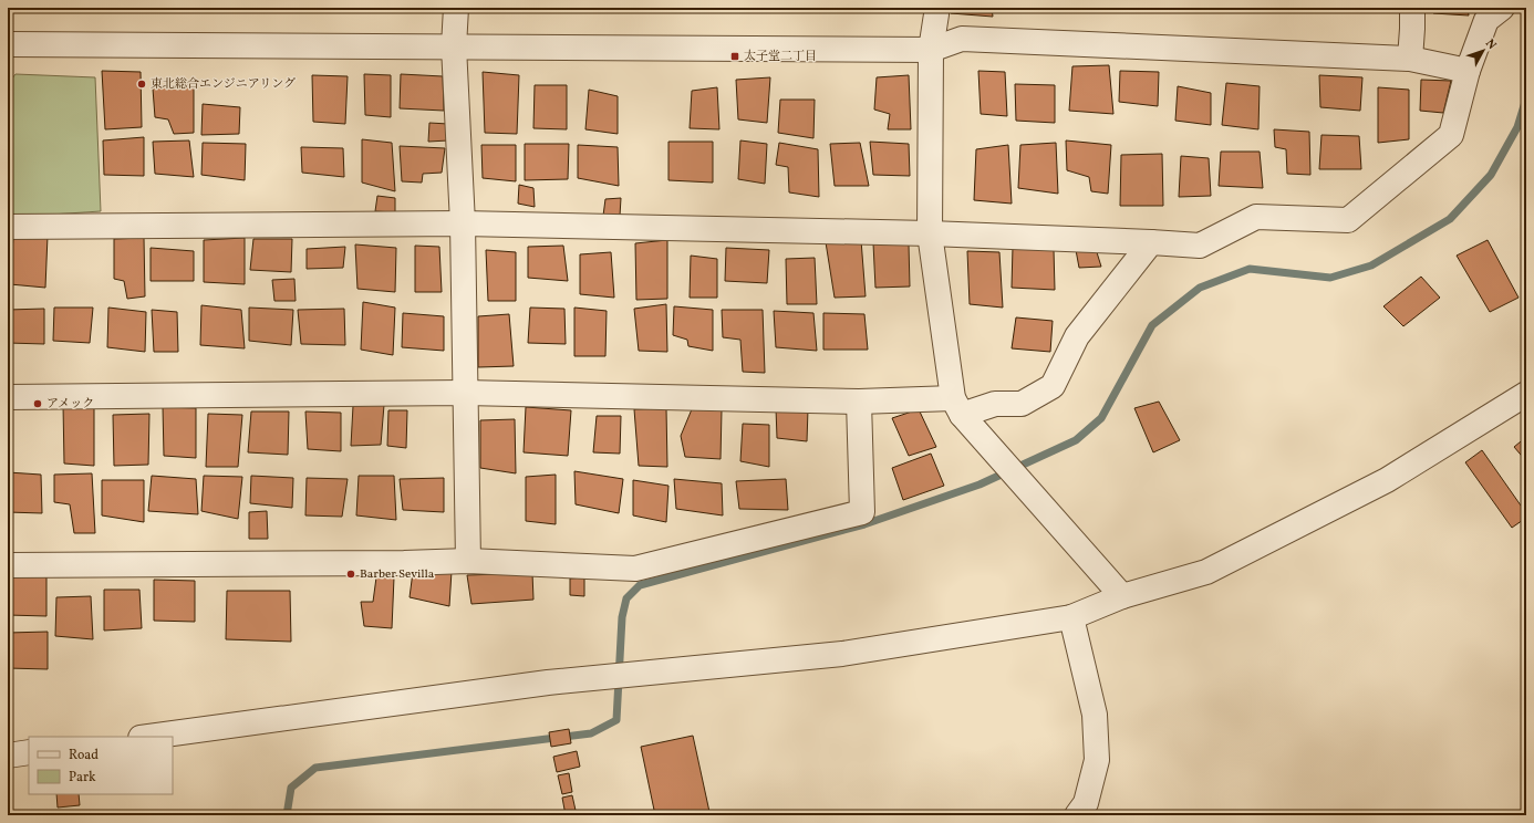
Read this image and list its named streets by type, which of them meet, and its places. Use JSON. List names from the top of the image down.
{
  "places": {
    "transit": ["太子堂二丁目"],
    "other": ["東北総合エンジニアリング", "アメック", "Barber Sevilla"]
  },
  "legend": ["Road", "Park"],
  "north": "top right"
}
